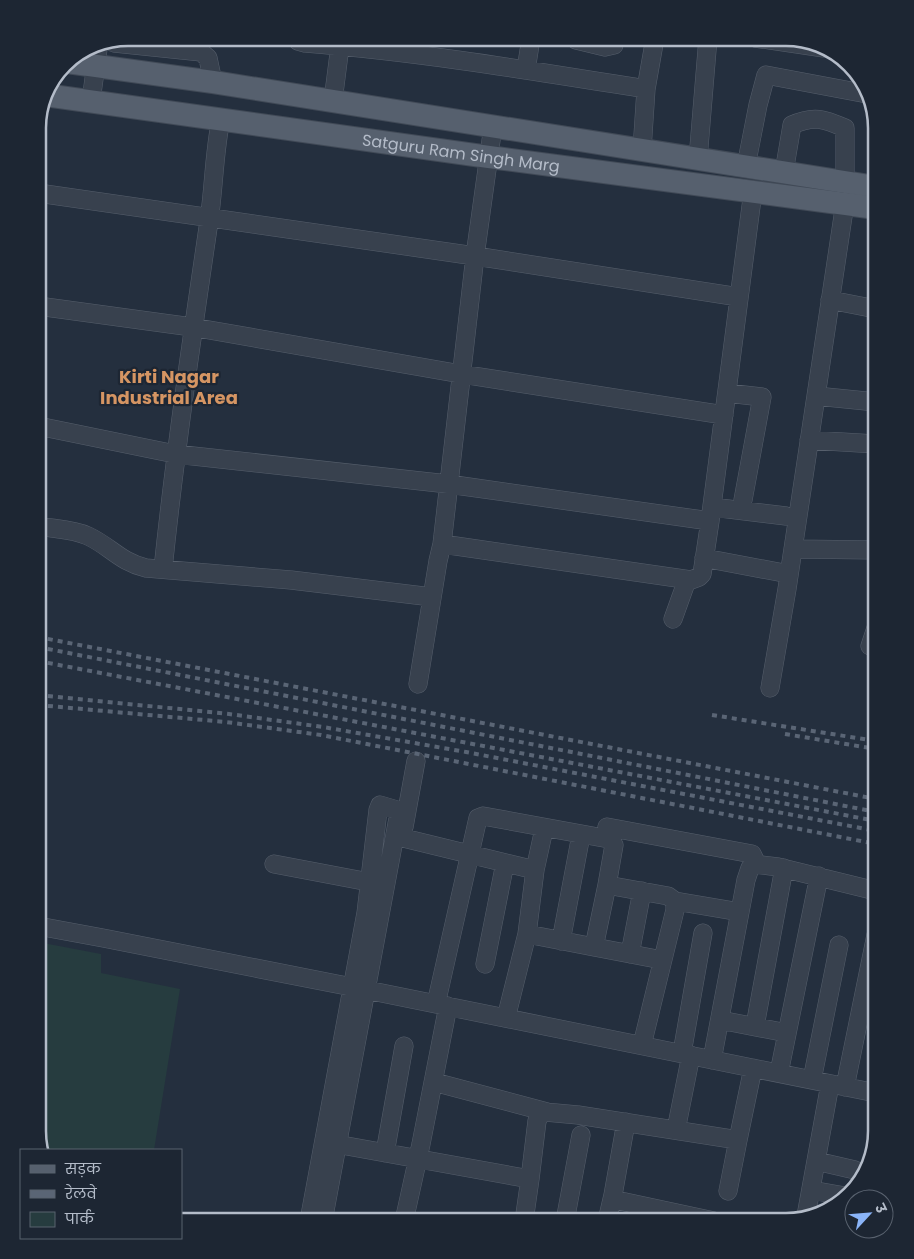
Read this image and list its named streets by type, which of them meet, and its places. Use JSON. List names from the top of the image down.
{
  "streets": {
    "main road": ["Satguru Ram Singh Marg"]
  },
  "districts": ["Kirti Nagar Industrial Area"],
  "legend": ["सड़क", "रेलवे", "पार्क"],
  "north": "top right"
}
